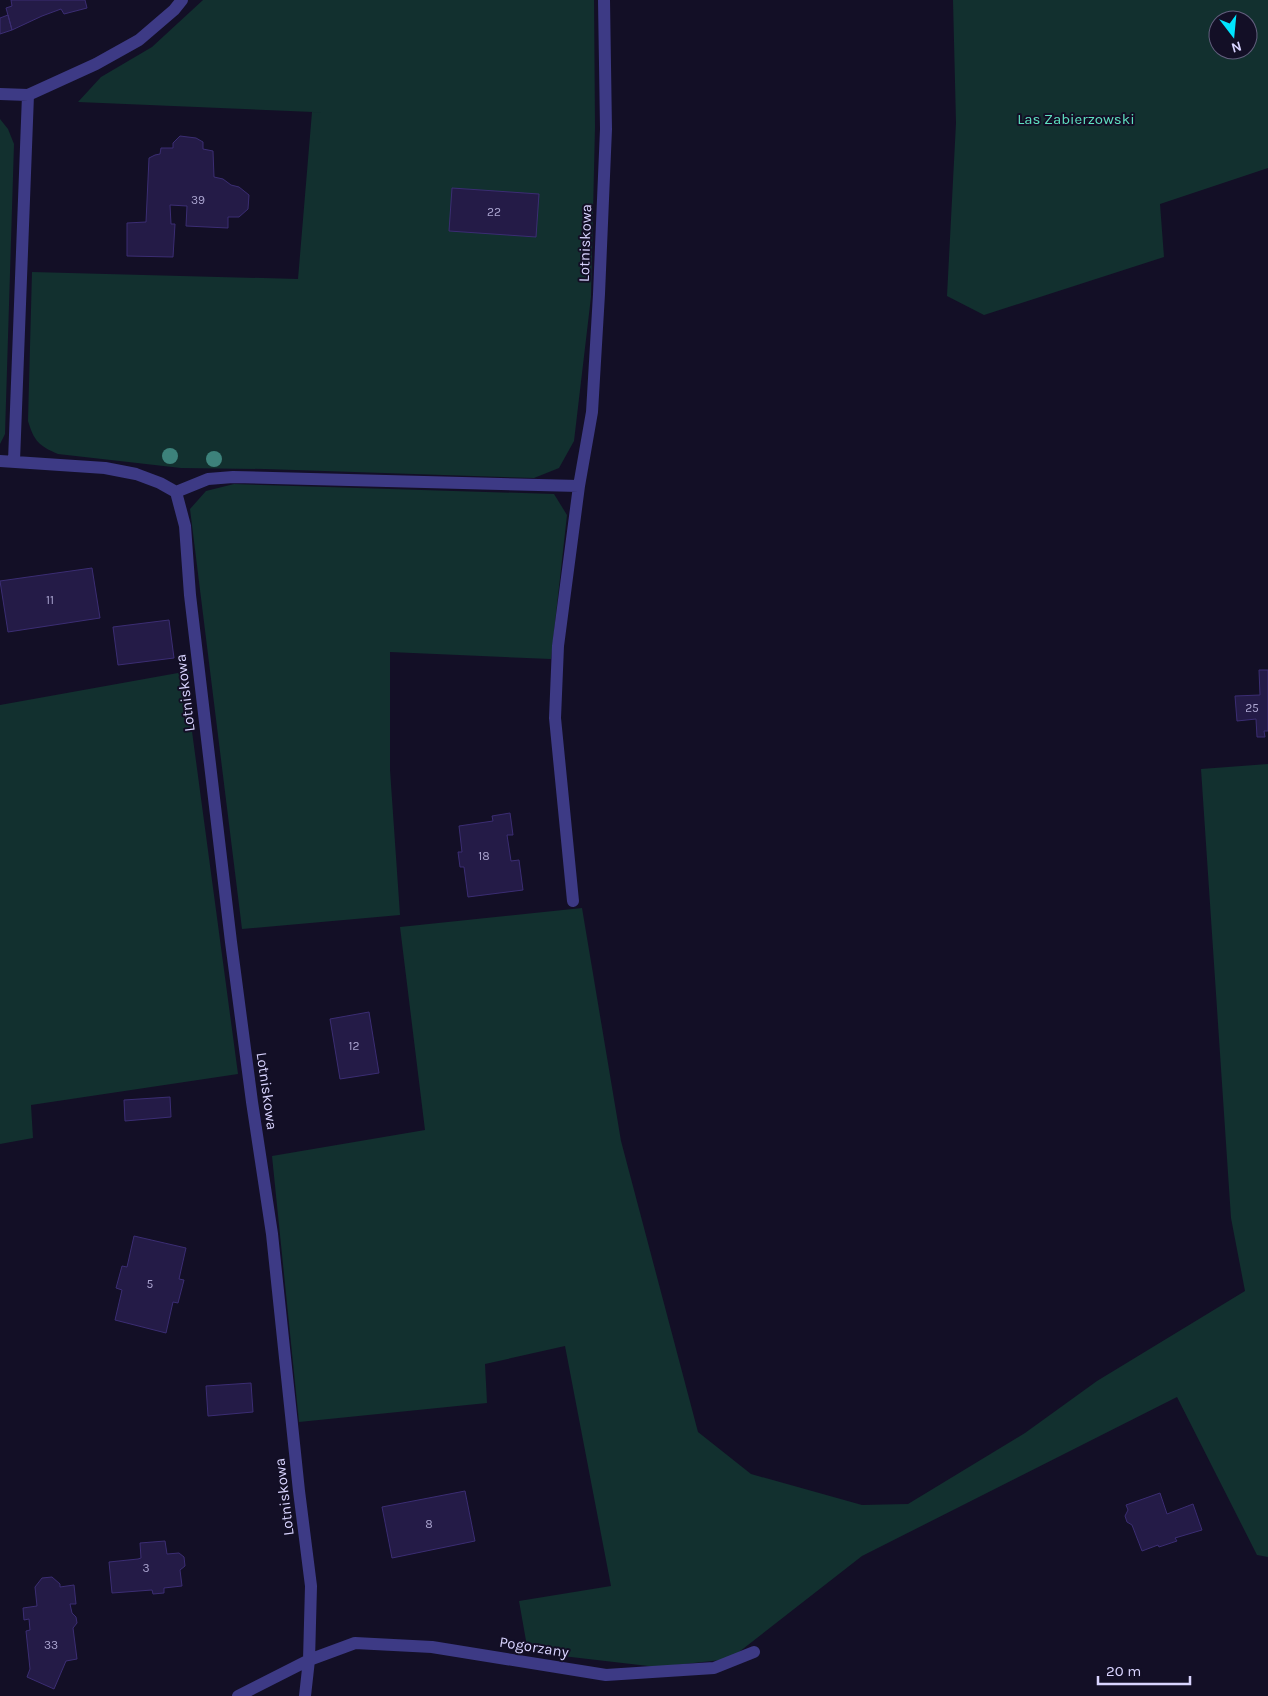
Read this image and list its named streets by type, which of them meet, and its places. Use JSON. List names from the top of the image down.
{
  "streets": {
    "street": ["Lotniskowa", "Pogorzany"]
  },
  "crossings": [
    ["Lotniskowa", "Pogorzany"]
  ],
  "parks": ["Las Zabierzowski"],
  "house_numbers": [
    "39",
    "22",
    "11",
    "25",
    "18",
    "12",
    "5",
    "8",
    "3",
    "33"
  ],
  "scale_bar": "20 m",
  "north": "bottom"
}
